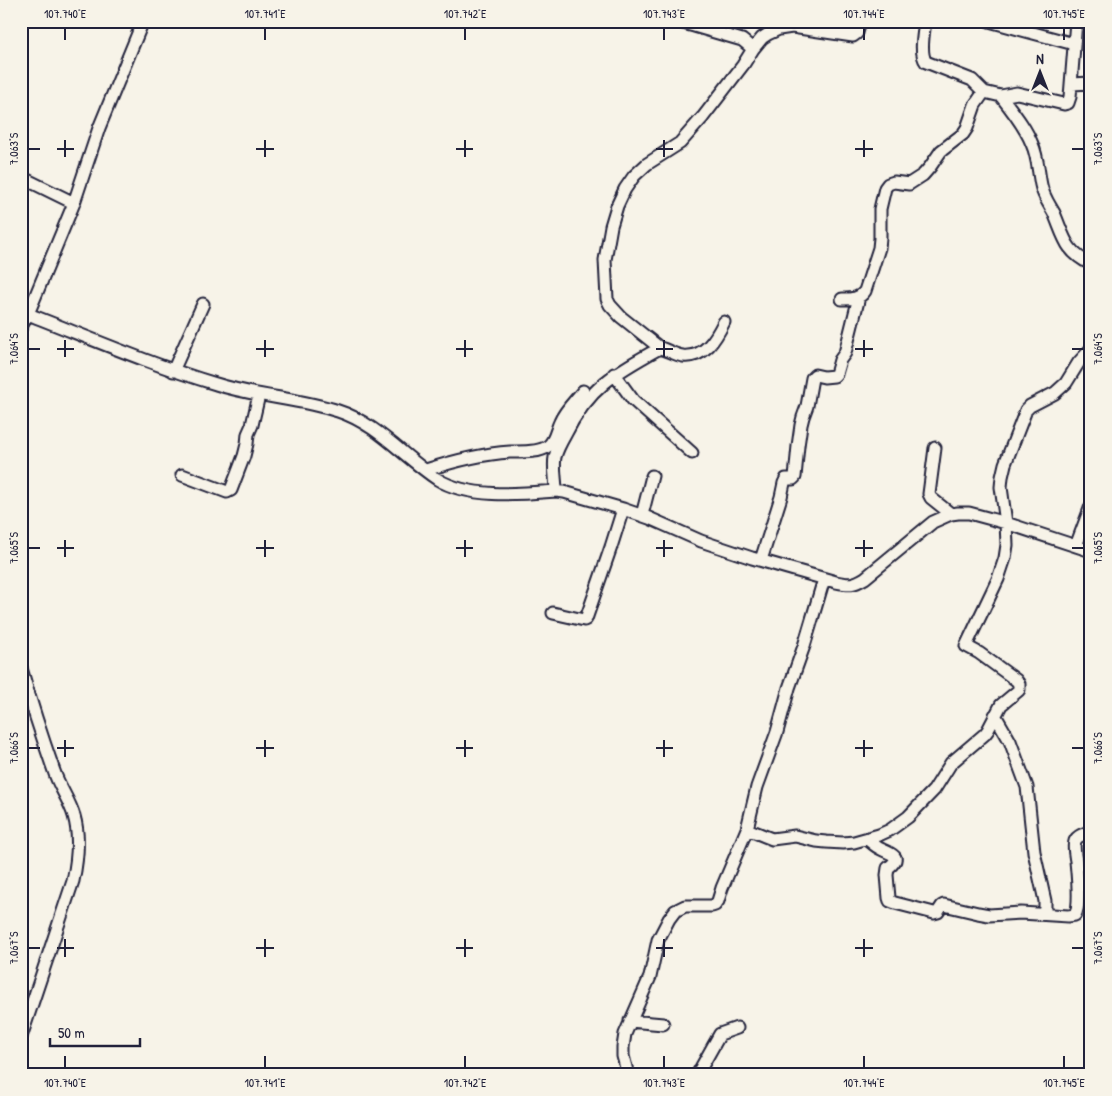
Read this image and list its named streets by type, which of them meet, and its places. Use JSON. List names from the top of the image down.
{
  "scale_bar": "50 m",
  "north": "top",
  "coordinates": [
    "107.740°E",
    "107.741°E",
    "107.742°E",
    "107.743°E",
    "107.744°E",
    "107.745°E",
    "7.063°S",
    "7.064°S",
    "7.065°S",
    "7.066°S",
    "7.067°S"
  ]
}
